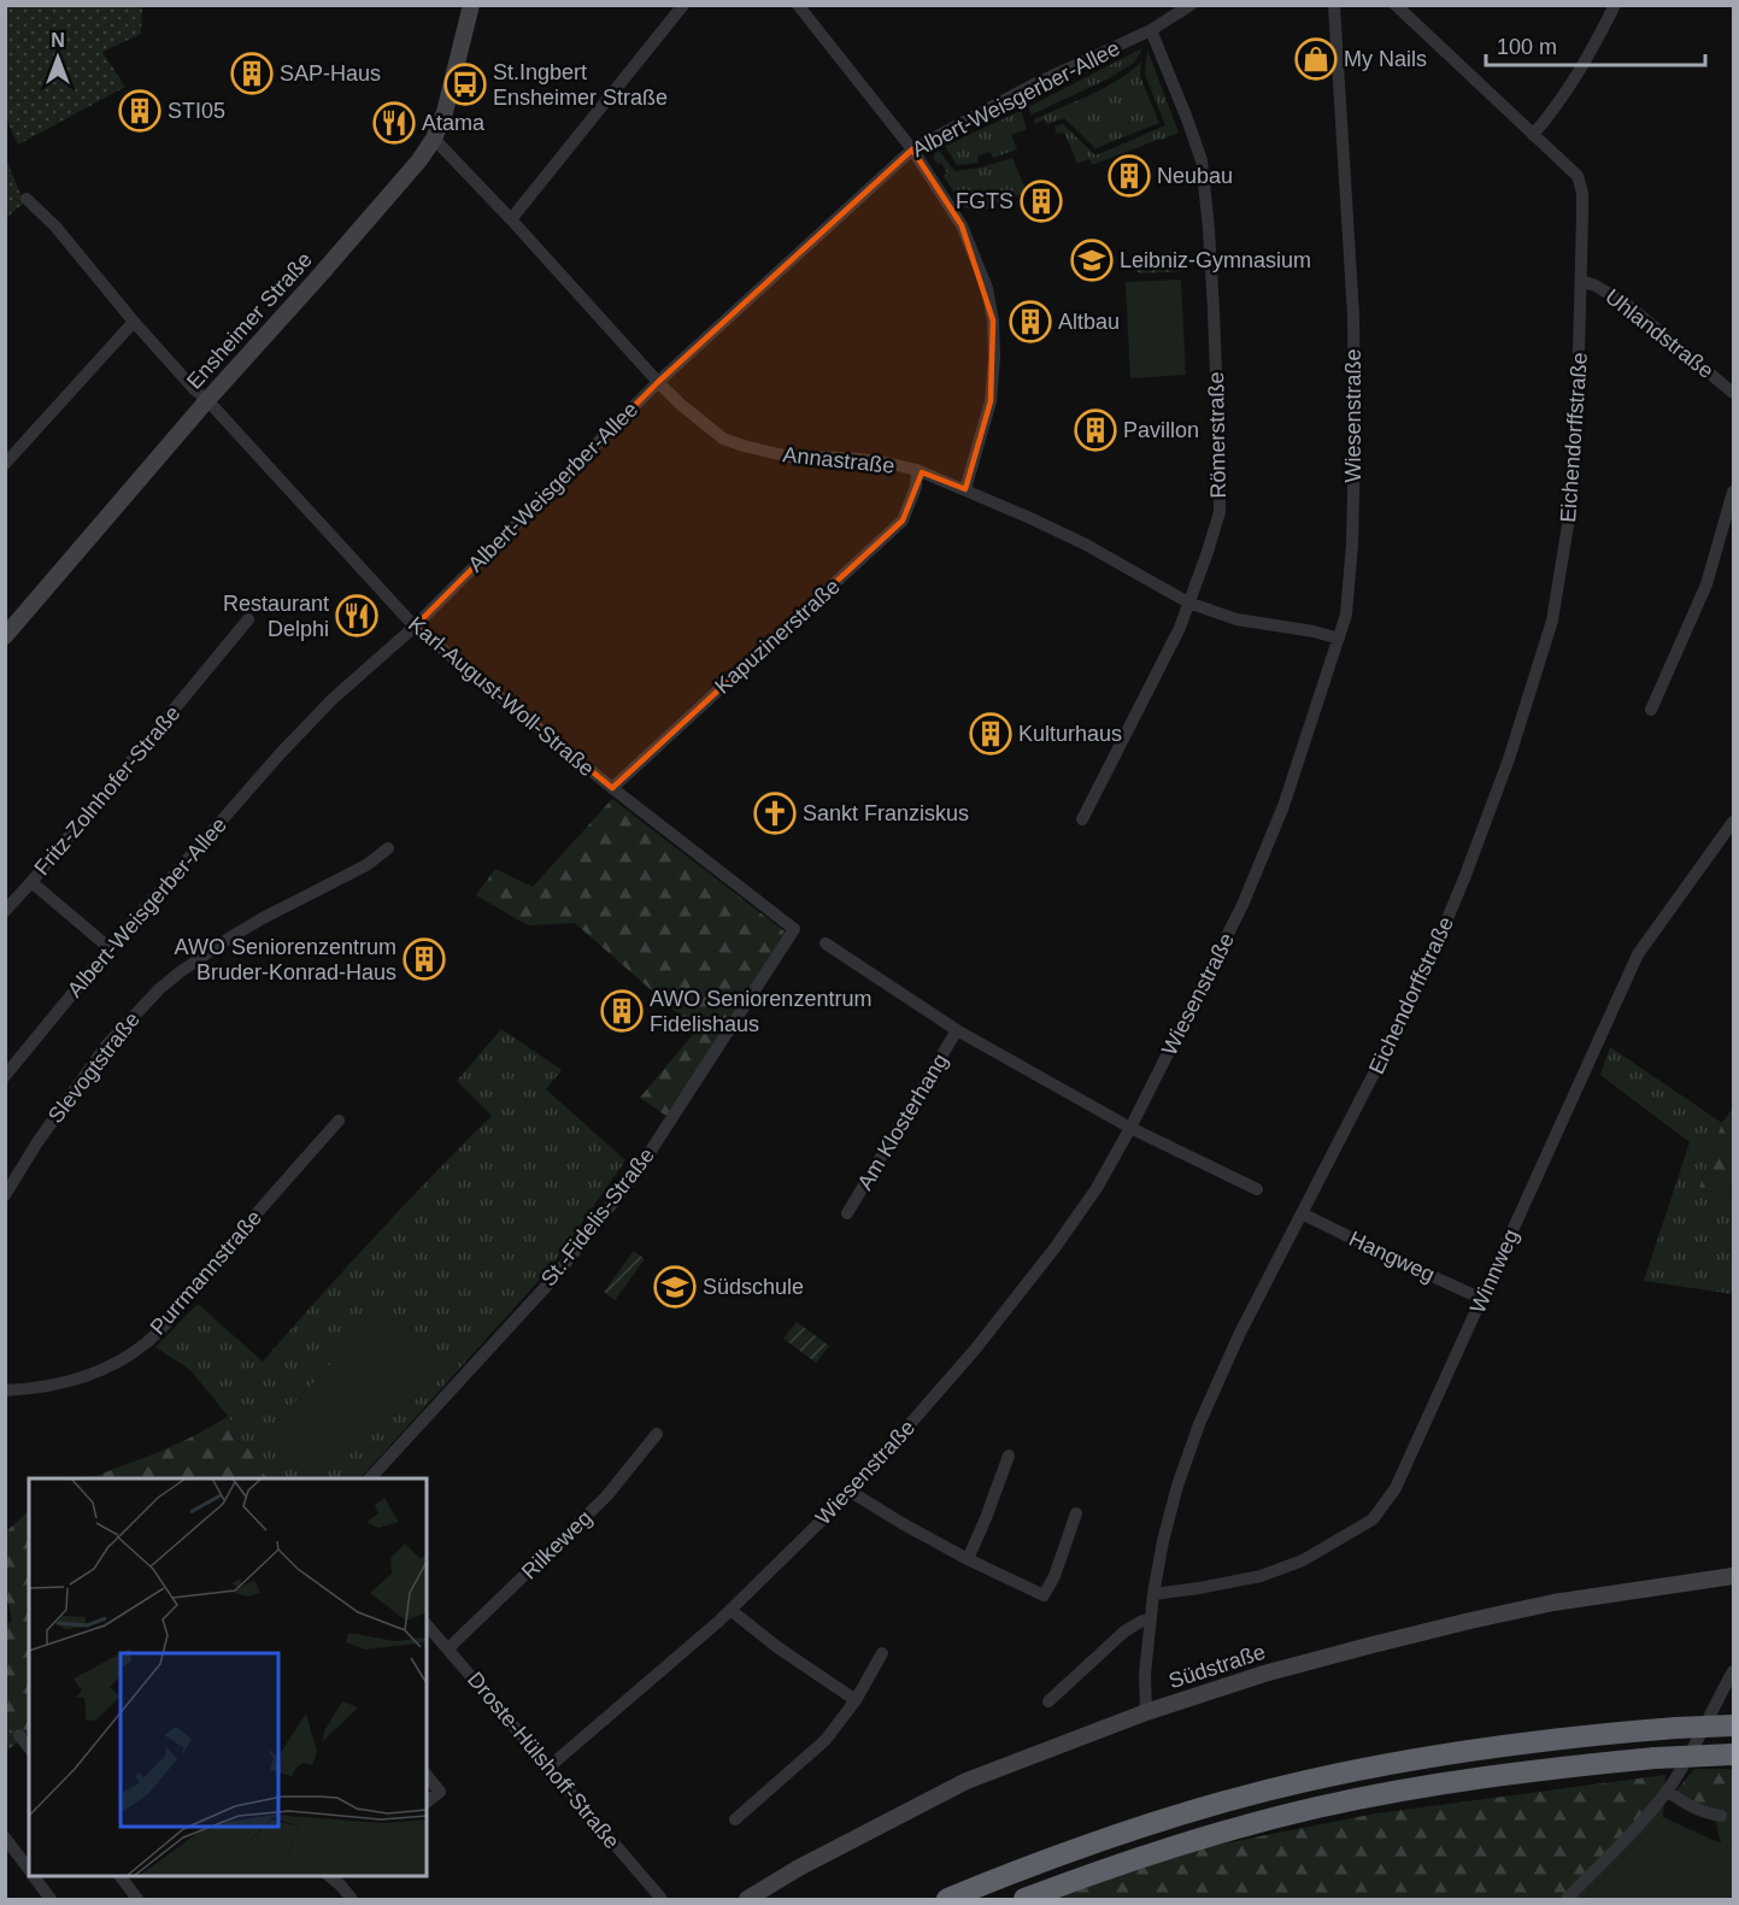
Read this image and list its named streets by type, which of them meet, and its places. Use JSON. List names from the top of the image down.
{
  "streets": {
    "street": [
      "Albert-Weisgerber-Allee",
      "Ensheimer Straße",
      "Uhlandstraße",
      "Wiesenstraße",
      "Römerstraße",
      "Eichendorffstraße",
      "Annastraße",
      "Kapuzinerstraße",
      "Karl-August-Woll-Straße",
      "Fritz-Zolnhofer-Straße",
      "Slevogtstraße",
      "Am Klosterhang",
      "St.-Fidelis-Straße",
      "Hangweg",
      "Winnweg",
      "Purrmannstraße",
      "Rilkeweg",
      "Südstraße",
      "Droste-Hülshoff-Straße"
    ]
  },
  "crossings": [
    ["Albert-Weisgerber-Allee", "Römerstraße"],
    ["Albert-Weisgerber-Allee", "Annastraße"],
    ["Albert-Weisgerber-Allee", "Karl-August-Woll-Straße"],
    ["Albert-Weisgerber-Allee", "Fritz-Zolnhofer-Straße"],
    ["Ensheimer Straße", "Annastraße"],
    ["Ensheimer Straße", "Karl-August-Woll-Straße"],
    ["Uhlandstraße", "Eichendorffstraße"],
    ["Wiesenstraße", "Annastraße"],
    ["Wiesenstraße", "Am Klosterhang"],
    ["Wiesenstraße", "Droste-Hülshoff-Straße"],
    ["Römerstraße", "Annastraße"],
    ["Eichendorffstraße", "Hangweg"],
    ["Eichendorffstraße", "Winnweg"],
    ["Eichendorffstraße", "Südstraße"],
    ["Annastraße", "Kapuzinerstraße"],
    ["Kapuzinerstraße", "Karl-August-Woll-Straße"],
    ["Karl-August-Woll-Straße", "St.-Fidelis-Straße"],
    ["Hangweg", "Winnweg"],
    ["Rilkeweg", "Droste-Hülshoff-Straße"]
  ],
  "places": {
    "shop": ["My Nails"],
    "building": [
      "SAP-Haus",
      "STI05",
      "Neubau",
      "FGTS",
      "Altbau",
      "Pavillon",
      "Kulturhaus",
      "AWO Seniorenzentrum Bruder-Konrad-Haus",
      "AWO Seniorenzentrum Fidelishaus"
    ],
    "bus stop": ["St.Ingbert Ensheimer Straße"],
    "restaurant": ["Atama", "Restaurant Delphi"],
    "school or university": ["Leibniz-Gymnasium", "Südschule"],
    "church": ["Sankt Franziskus"]
  },
  "scale_bar": "100 m",
  "north": "top"
}
